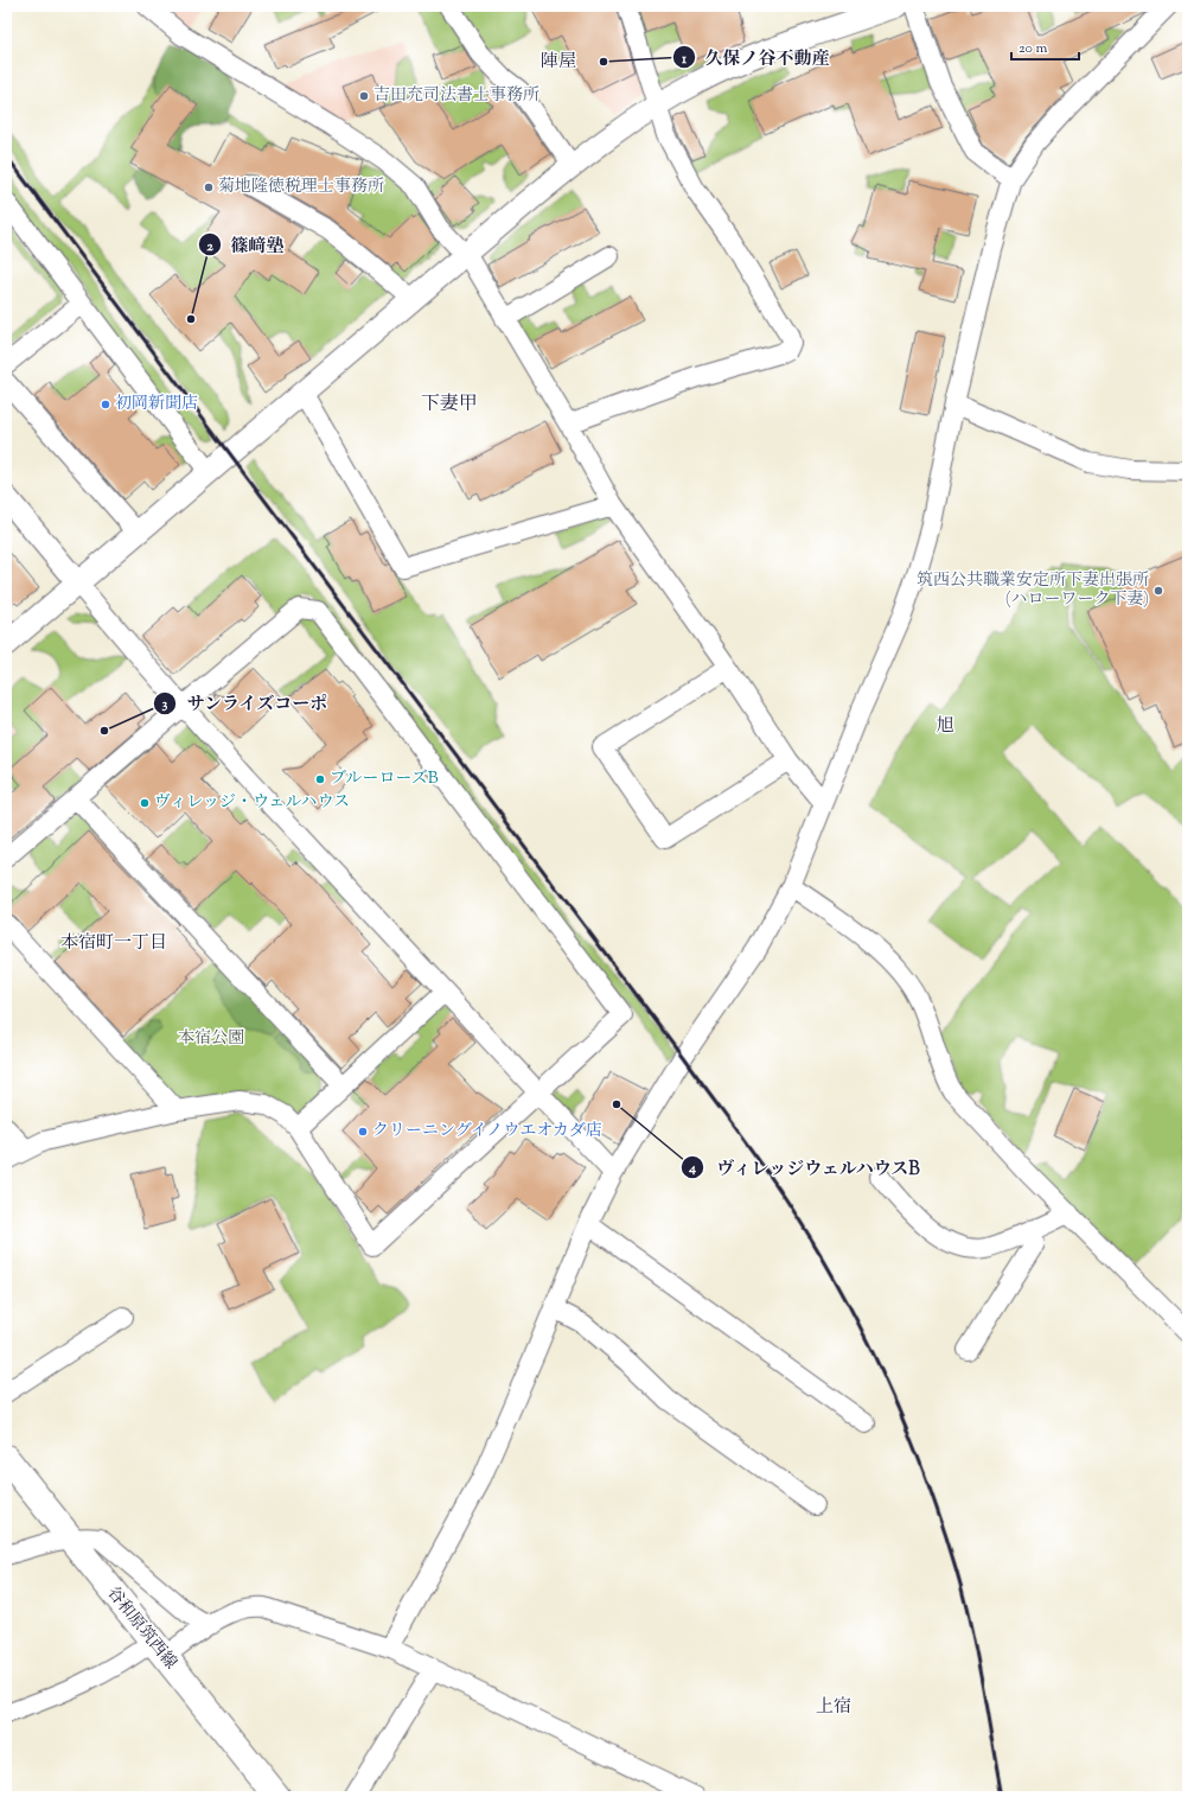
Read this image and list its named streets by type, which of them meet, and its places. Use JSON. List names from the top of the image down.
{
  "streets": {
    "main road": ["谷和原筑西線"]
  },
  "districts": [
    "陣屋",
    "下妻甲",
    "旭",
    "本宿町一丁目",
    "上宿"
  ],
  "parks": ["本宿公園"],
  "places": [
    "久保ノ谷不動産",
    "吉田充司法書士事務所",
    "菊地隆徳税理士事務所",
    "篠﨑塾",
    "初岡新聞店",
    "筑西公共職業安定所下妻出張所 (ハローワーク下妻)",
    "サンライズコーポ",
    "ブルーローズB",
    "ヴィレッジ・ウェルハウス",
    "ヴィレッジウェルハウスB",
    "クリーニングイノウエオカダ店"
  ],
  "scale_bar": "20 m"
}
